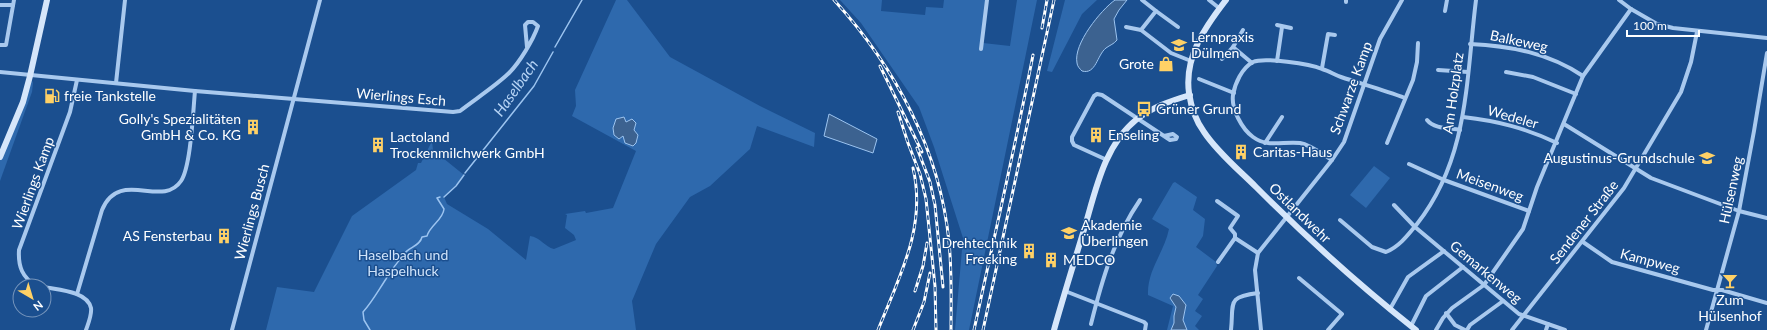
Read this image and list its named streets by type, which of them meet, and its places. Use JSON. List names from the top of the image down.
{
  "streets": {
    "street": [
      "Balkeweg",
      "Schwarze Kamp",
      "Am Holzplatz",
      "Wierlings Esch",
      "Wedeler",
      "Wierlings Kamp",
      "Meisenweg",
      "Hülsenweg",
      "Wierlings Busch",
      "Ostlandwehr",
      "Sendener Straße",
      "Kampweg",
      "Gemarkenweg"
    ]
  },
  "crossings": [
    ["Balkeweg", "Am Holzplatz"],
    ["Schwarze Kamp", "Ostlandwehr"],
    ["Am Holzplatz", "Wedeler"],
    ["Am Holzplatz", "Meisenweg"],
    ["Am Holzplatz", "Gemarkenweg"],
    ["Wierlings Esch", "Wierlings Kamp"],
    ["Wierlings Esch", "Wierlings Busch"],
    ["Hülsenweg", "Kampweg"],
    ["Sendener Straße", "Kampweg"],
    ["Sendener Straße", "Gemarkenweg"]
  ],
  "water": ["Haselbach"],
  "parks": ["Haselbach und Haspelhuck"],
  "places": {
    "school or university": ["Lernpraxis Dülmen", "Augustinus-Grundschule", "Akademie Überlingen"],
    "shop": ["Grote"],
    "fuel station": ["freie Tankstelle"],
    "bus stop": ["Grüner Grund"],
    "building": [
      "Golly's Spezialitäten GmbH & Co. KG",
      "Enseling",
      "Lactoland Trockenmilchwerk GmbH",
      "Caritas-Haus",
      "AS Fensterbau",
      "Drehtechnik Frecking",
      "MEDCO"
    ],
    "bar": ["Zum Hülsenhof"]
  },
  "scale_bar": "100 m",
  "north": "bottom right"
}
